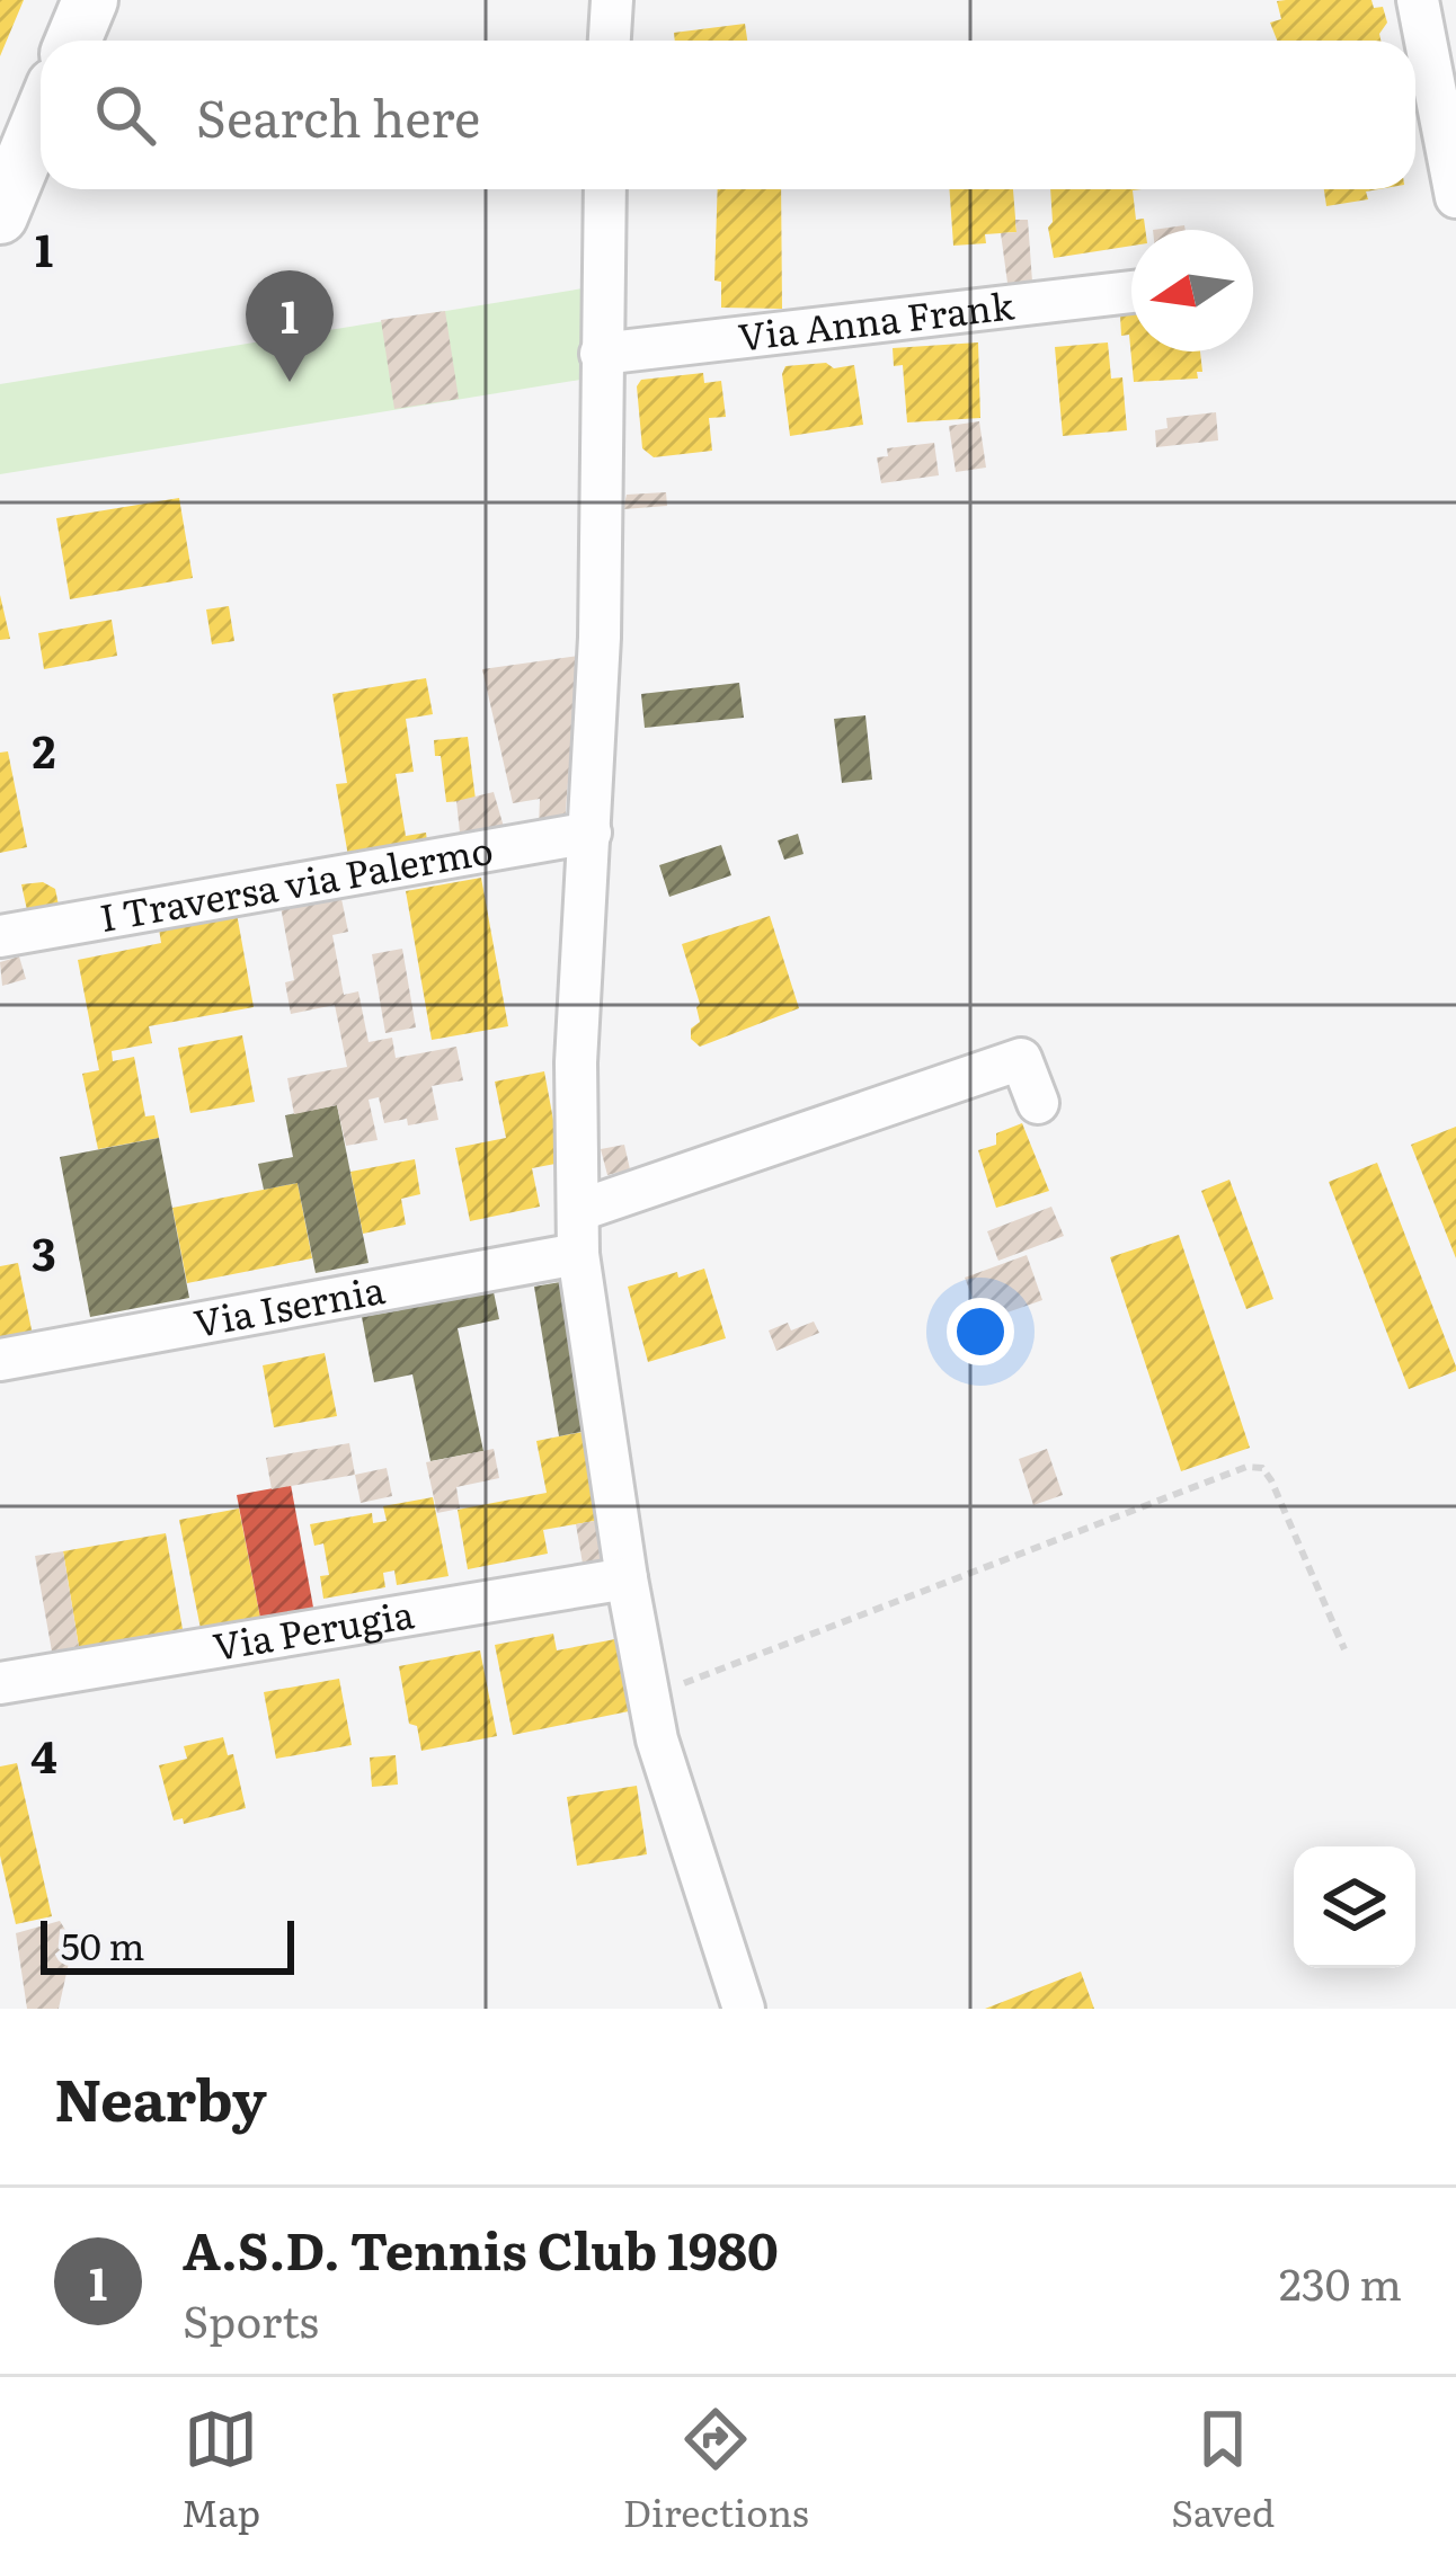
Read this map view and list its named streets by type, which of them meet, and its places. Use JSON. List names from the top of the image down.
{
  "streets": {
    "street": [
      "Via Anna Frank",
      "I Traversa via Palermo",
      "Via Isernia",
      "Via Perugia"
    ]
  },
  "scale_bar": "50 m",
  "north": "left",
  "page": {
    "search": "Search here",
    "pins": "1",
    "scale": "50 m",
    "heading": "Nearby",
    "list": [
      {
        "mark": "1",
        "name": "A.S.D. Tennis Club 1980",
        "note": "Sports",
        "value": "230 m"
      }
    ],
    "nav": ["Map", "Directions", "Saved"]
  },
  "grid": {
    "rows": [
      "1",
      "2",
      "3",
      "4"
    ]
  }
}
